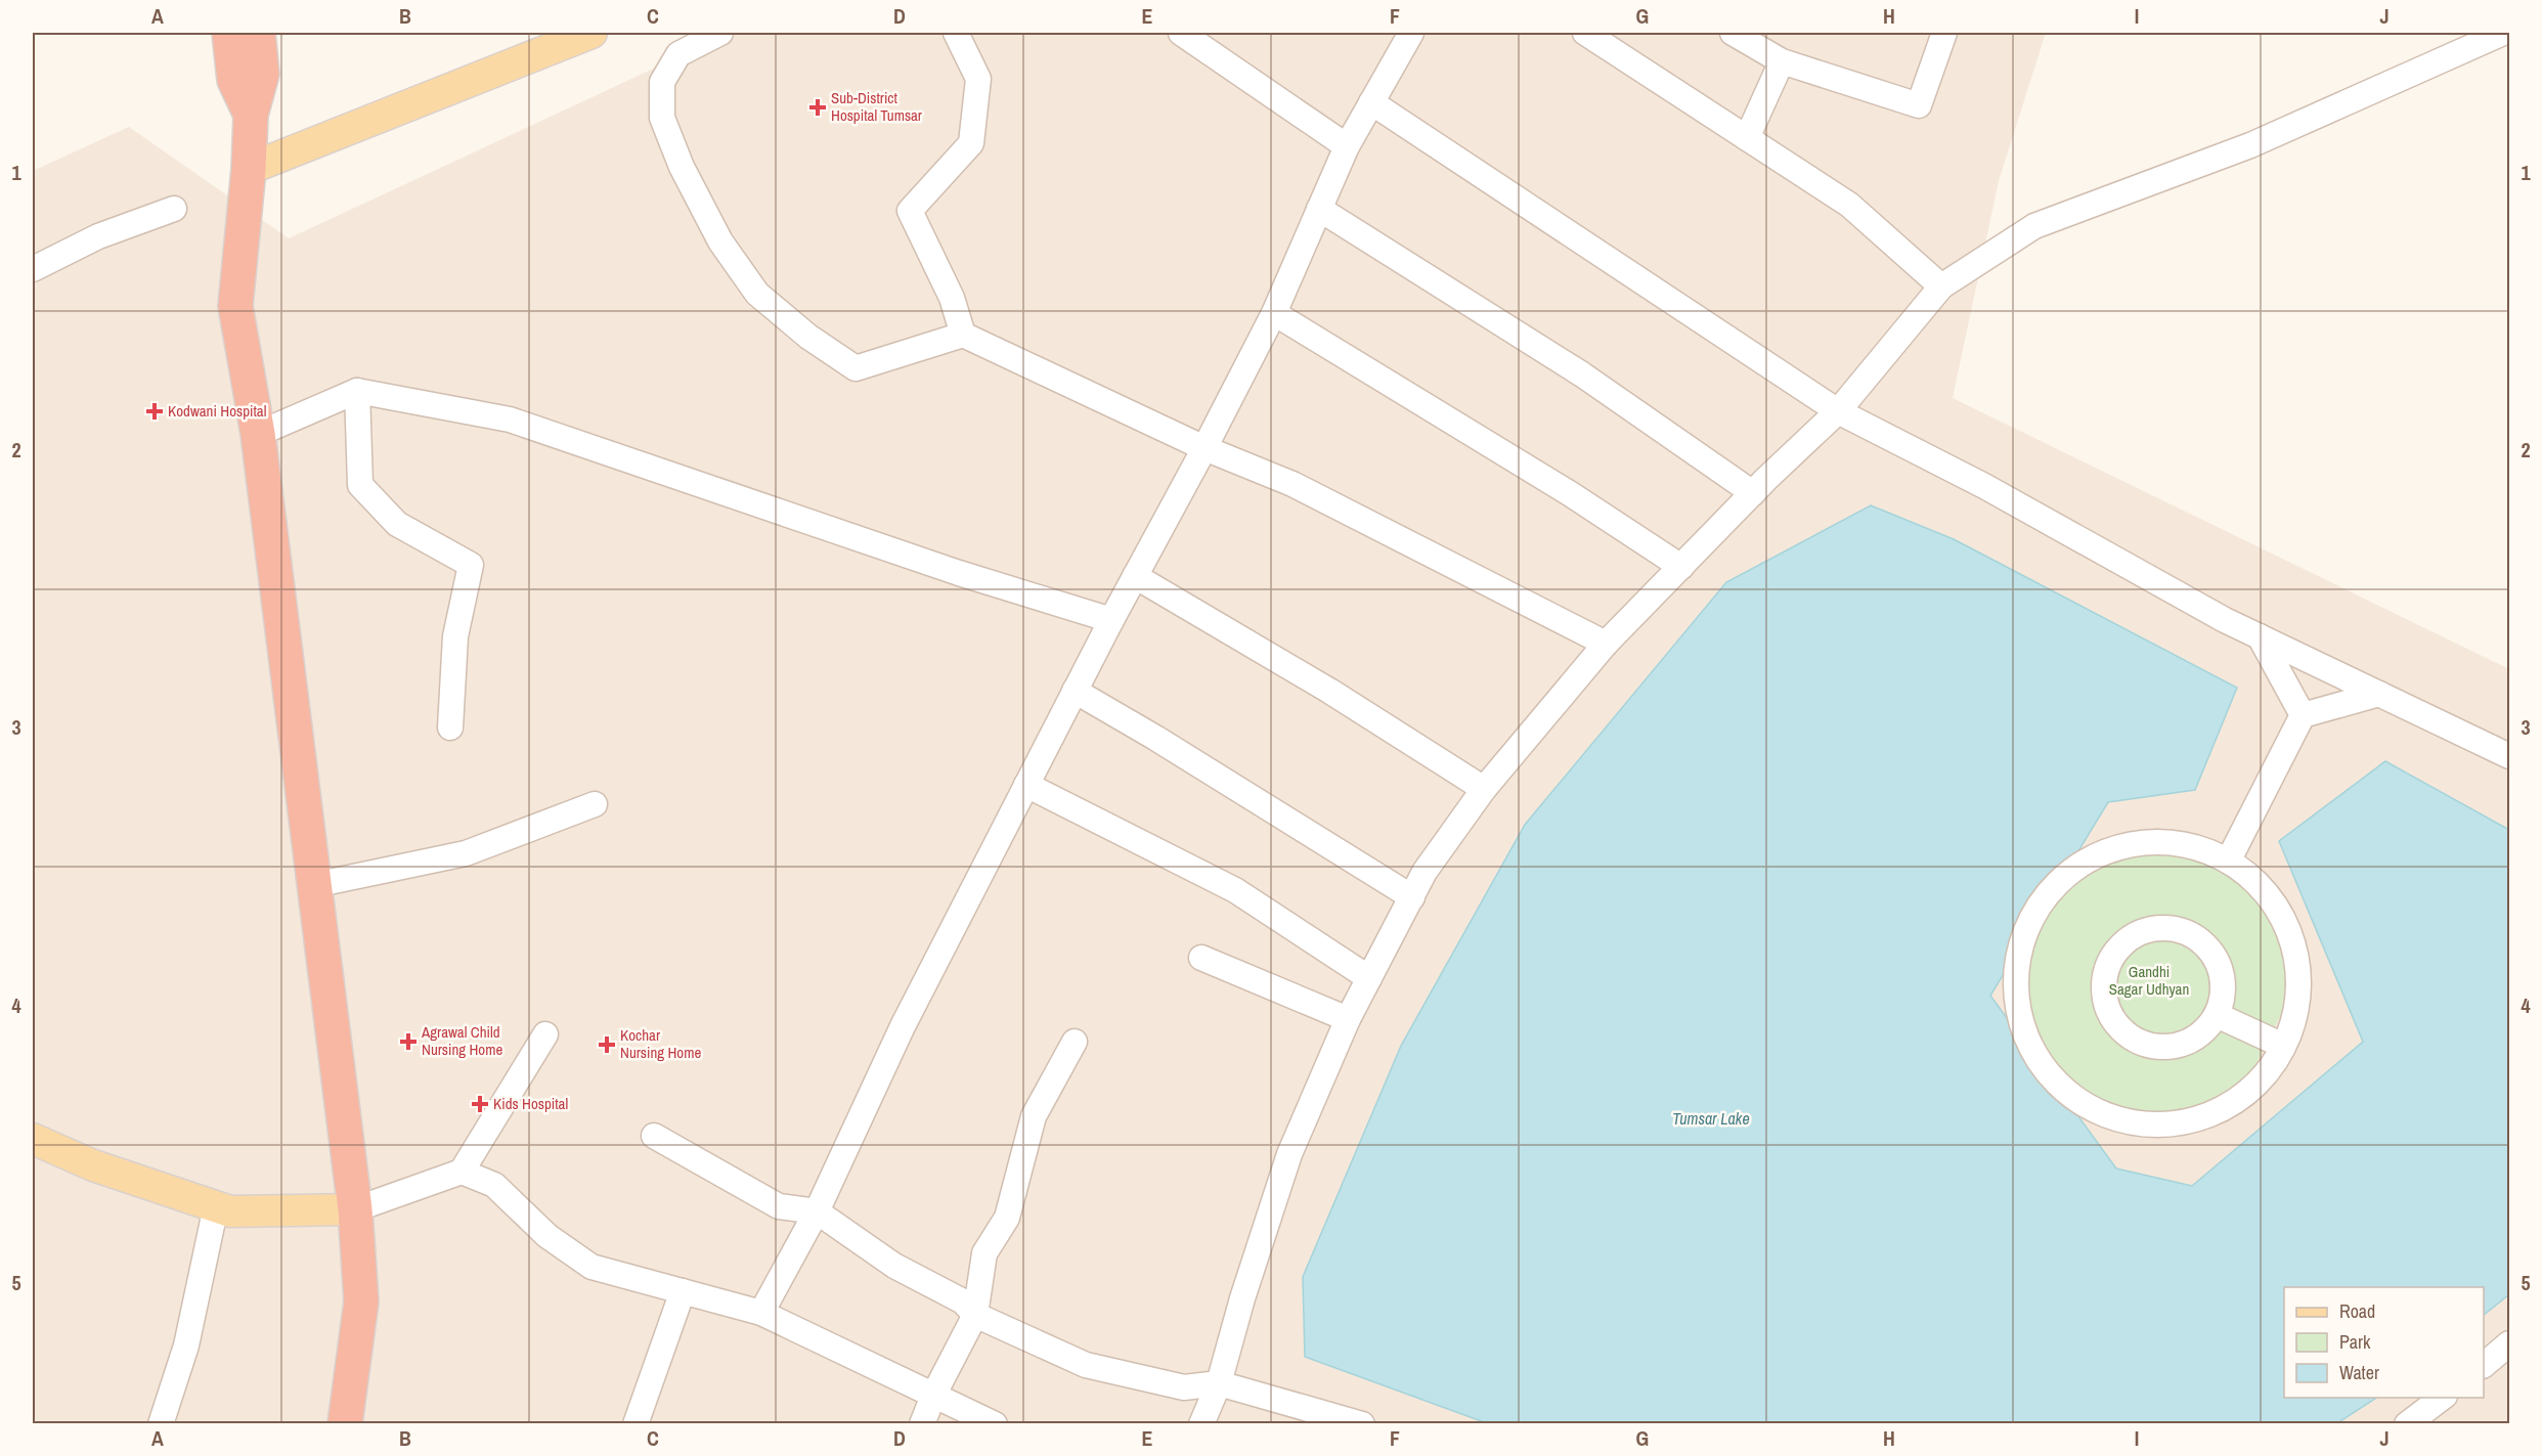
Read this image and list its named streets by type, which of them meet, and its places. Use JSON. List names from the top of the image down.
{
  "water": ["Tumsar Lake"],
  "parks": ["Gandhi Sagar Udhyan"],
  "places": {
    "health": [
      "Sub-District Hospital Tumsar",
      "Kodwani Hospital",
      "Agrawal Child Nursing Home",
      "Kochar Nursing Home",
      "Kids Hospital"
    ]
  },
  "legend": ["Road", "Park", "Water"],
  "grid": {
    "columns": [
      "A",
      "B",
      "C",
      "D",
      "E",
      "F",
      "G",
      "H",
      "I",
      "J"
    ],
    "rows": [
      "1",
      "2",
      "3",
      "4",
      "5"
    ]
  }
}
